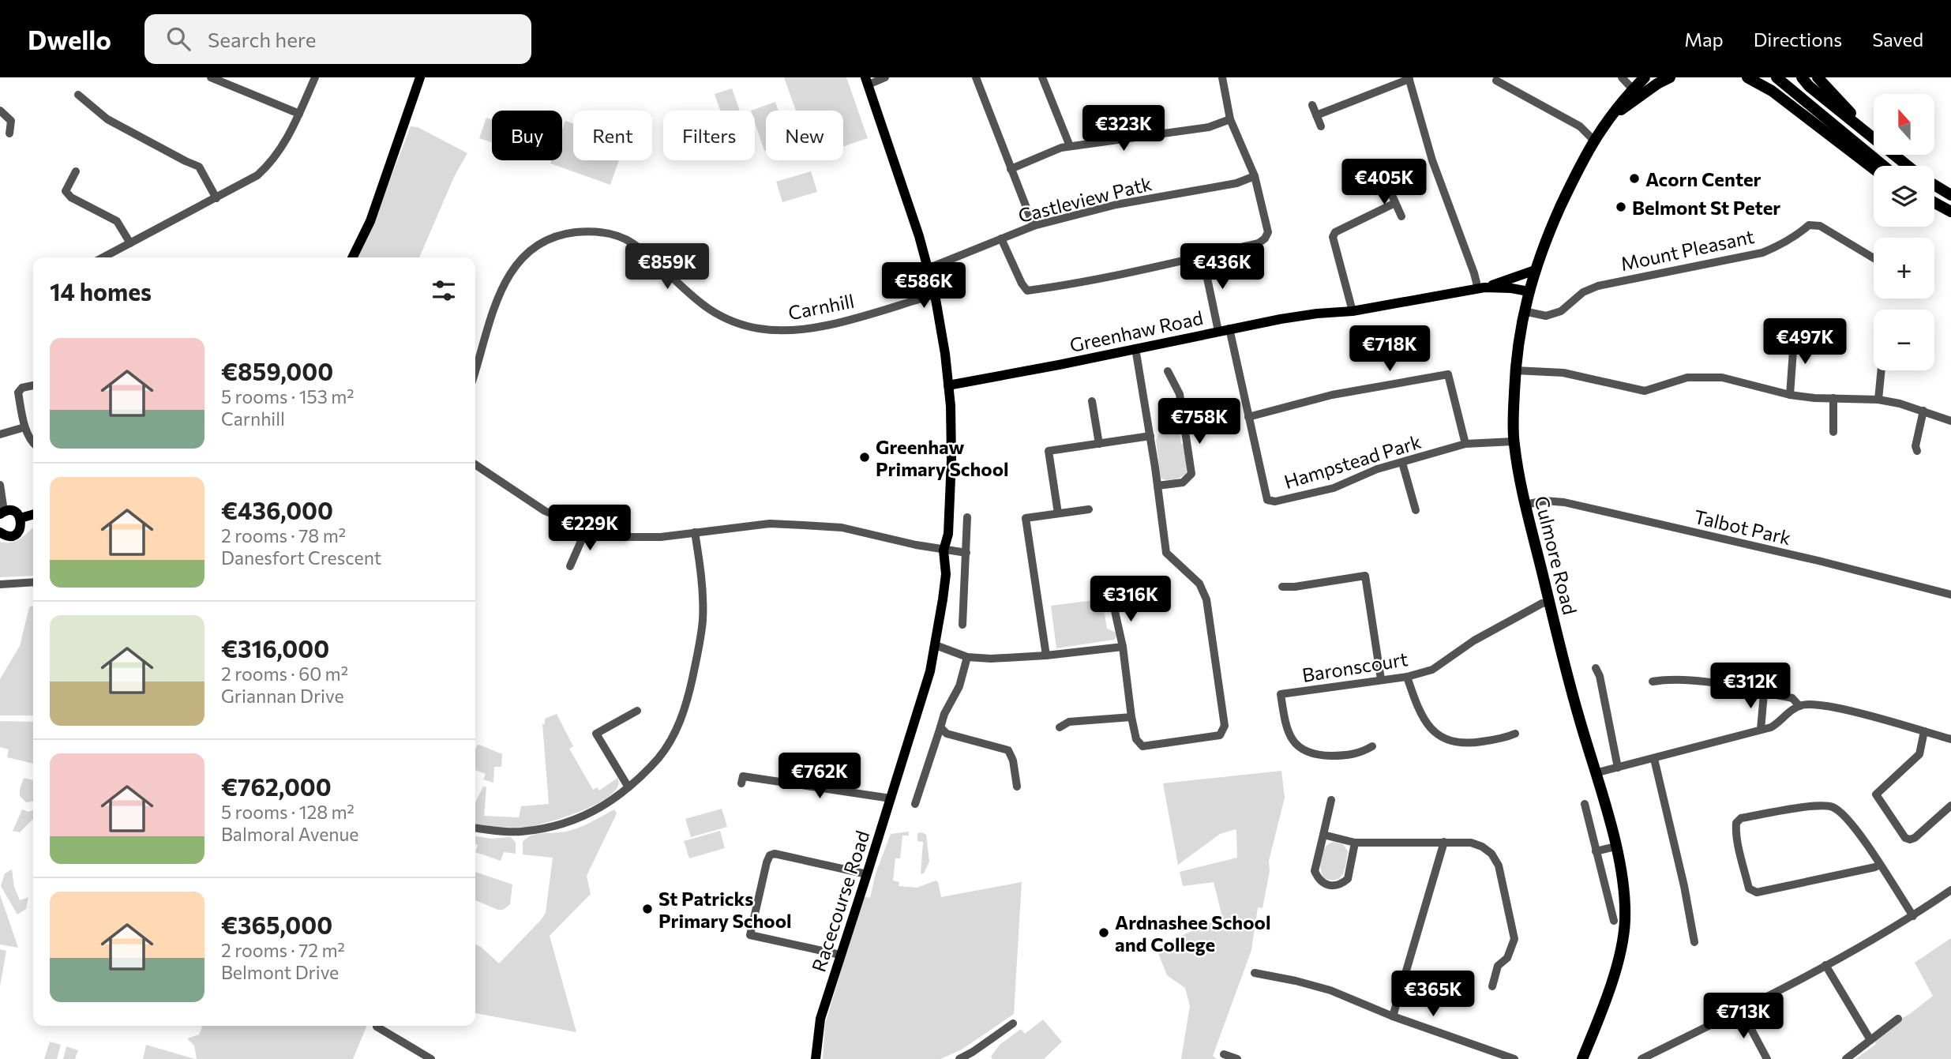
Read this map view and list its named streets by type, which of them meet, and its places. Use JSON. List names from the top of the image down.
{
  "streets": {
    "highway": ["Culmore Road"],
    "main road": ["Greenhaw Road", "Racecourse Road"],
    "street": [
      "Castleview Patk",
      "Mount Pleasant",
      "Carnhill",
      "Hampstead Park",
      "Talbot Park",
      "Baronscourt"
    ]
  },
  "crossings": [
    ["Castleview Patk", "Racecourse Road"],
    ["Mount Pleasant", "Culmore Road"],
    ["Carnhill", "Racecourse Road"],
    ["Greenhaw Road", "Hampstead Park"],
    ["Greenhaw Road", "Culmore Road"],
    ["Greenhaw Road", "Racecourse Road"],
    ["Hampstead Park", "Culmore Road"],
    ["Talbot Park", "Culmore Road"],
    ["Culmore Road", "Baronscourt"]
  ],
  "places": [
    "Acorn Center",
    "Belmont St Peter",
    "Greenhaw Primary School",
    "St Patricks Primary School",
    "Ardnashee School and College"
  ],
  "north": "top",
  "page": {
    "header": "Dwello",
    "search": "Search here",
    "nav": ["Map", "Directions", "Saved"],
    "map_buttons": ["+", "−"],
    "price": [
      "€323K",
      "€405K",
      "€859K",
      "€436K",
      "€586K",
      "€497K",
      "€718K",
      "€758K",
      "€229K",
      "€316K",
      "€312K",
      "€762K",
      "€365K",
      "€713K"
    ],
    "chip": [
      "Buy",
      "Rent",
      "Filters",
      "New"
    ],
    "heading": "14 homes",
    "list": [
      {
        "name": "€859,000",
        "note": "5 rooms · 153 m² · Carnhill"
      },
      {
        "name": "€436,000",
        "note": "2 rooms · 78 m² · Danesfort Crescent"
      },
      {
        "name": "€316,000",
        "note": "2 rooms · 60 m² · Griannan Drive"
      },
      {
        "name": "€762,000",
        "note": "5 rooms · 128 m² · Balmoral Avenue"
      },
      {
        "name": "€365,000",
        "note": "2 rooms · 72 m² · Belmont Drive"
      }
    ]
  }
}
